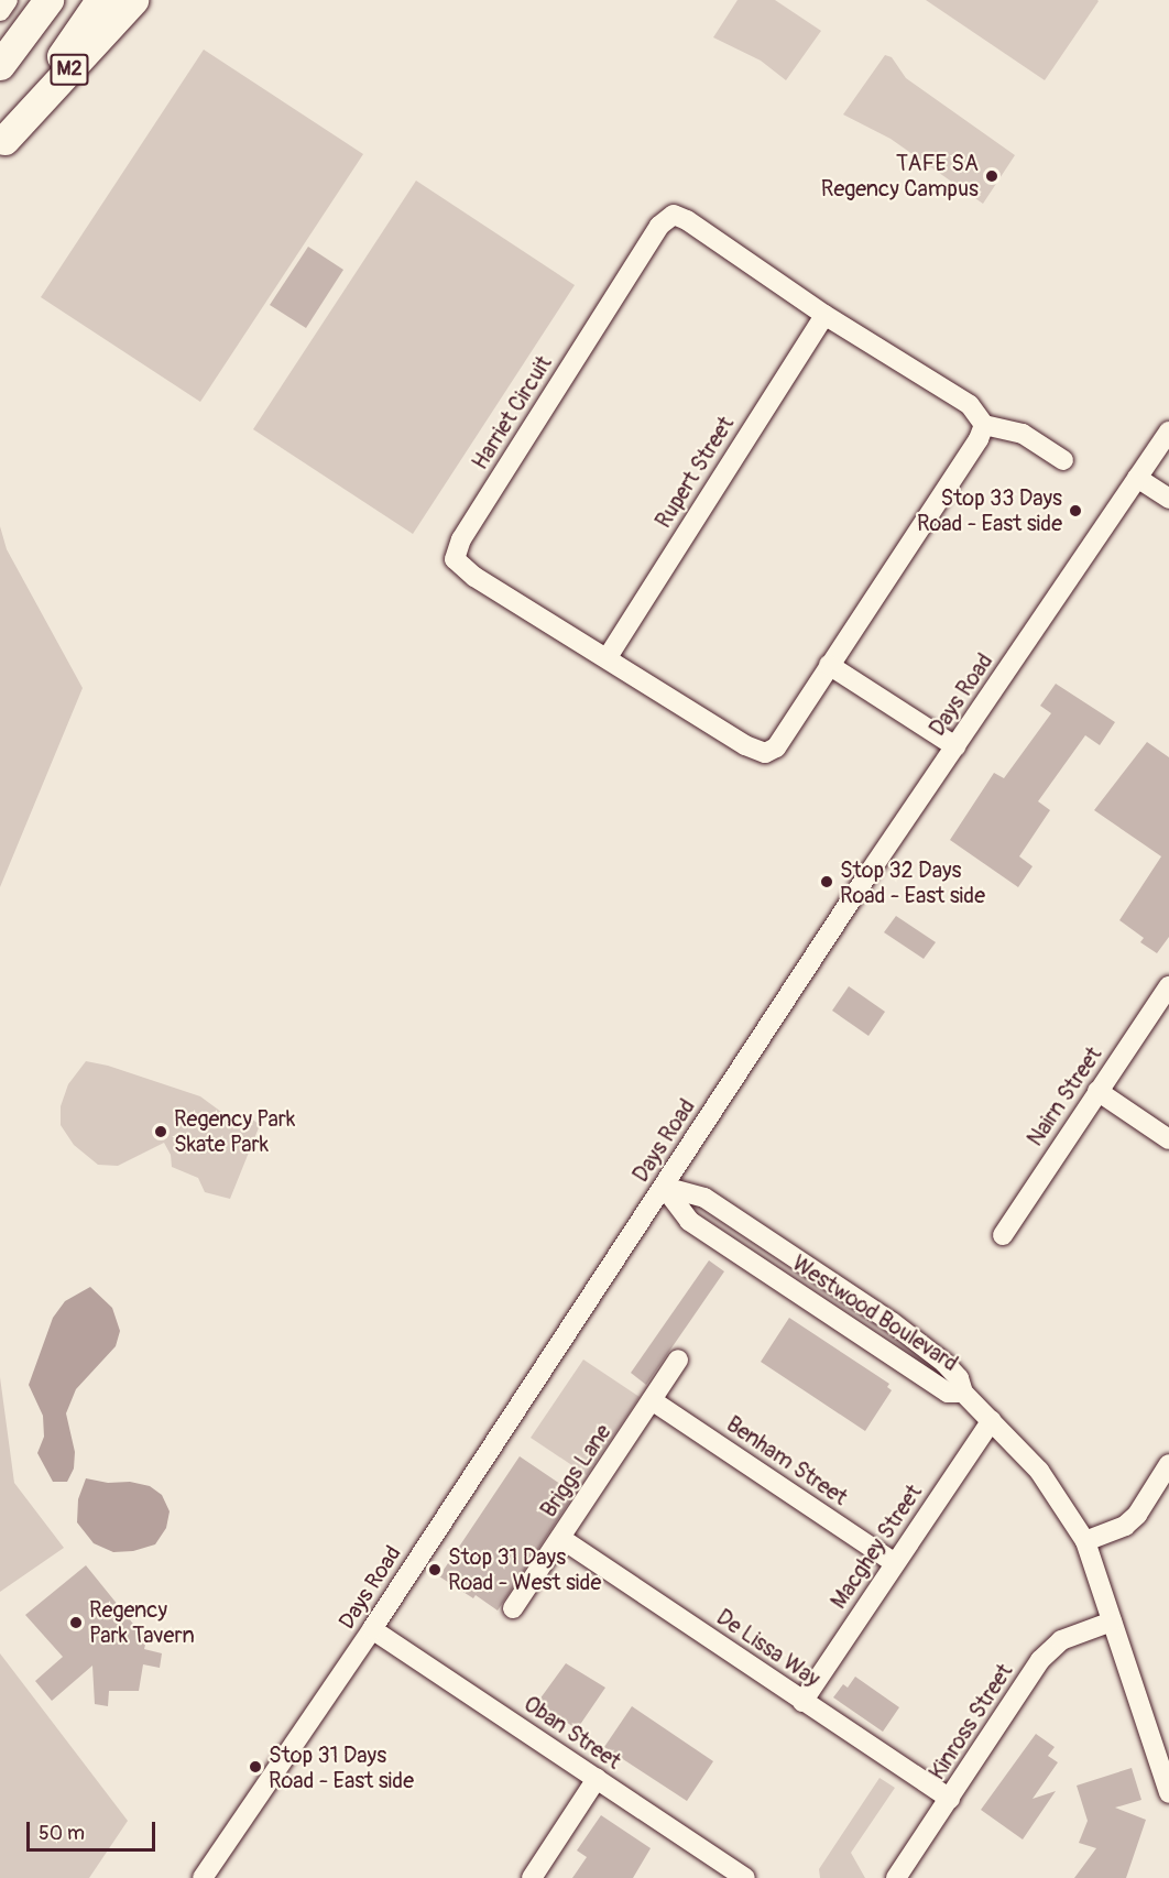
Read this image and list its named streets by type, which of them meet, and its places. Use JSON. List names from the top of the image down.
{
  "streets": {
    "highway": ["M2"],
    "street": [
      "Harriet Circuit",
      "Rupert Street",
      "Days Road",
      "Nairn Street",
      "Westwood Boulevard",
      "Benham Street",
      "Briggs Lane",
      "Macghey Street",
      "De Lissa Way",
      "Kinross Street",
      "Oban Street"
    ]
  },
  "crossings": [
    ["Harriet Circuit", "Rupert Street"],
    ["Days Road", "Westwood Boulevard"],
    ["Days Road", "Oban Street"],
    ["Benham Street", "Briggs Lane"],
    ["Benham Street", "Macghey Street"],
    ["Briggs Lane", "De Lissa Way"],
    ["Macghey Street", "De Lissa Way"],
    ["De Lissa Way", "Kinross Street"]
  ],
  "places": [
    "TAFE SA Regency Campus",
    "Stop 33 Days Road - East side",
    "Stop 32 Days Road - East side",
    "Regency Park Skate Park",
    "Stop 31 Days Road - West side",
    "Regency Park Tavern",
    "Stop 31 Days Road - East side"
  ],
  "scale_bar": "50 m"
}
